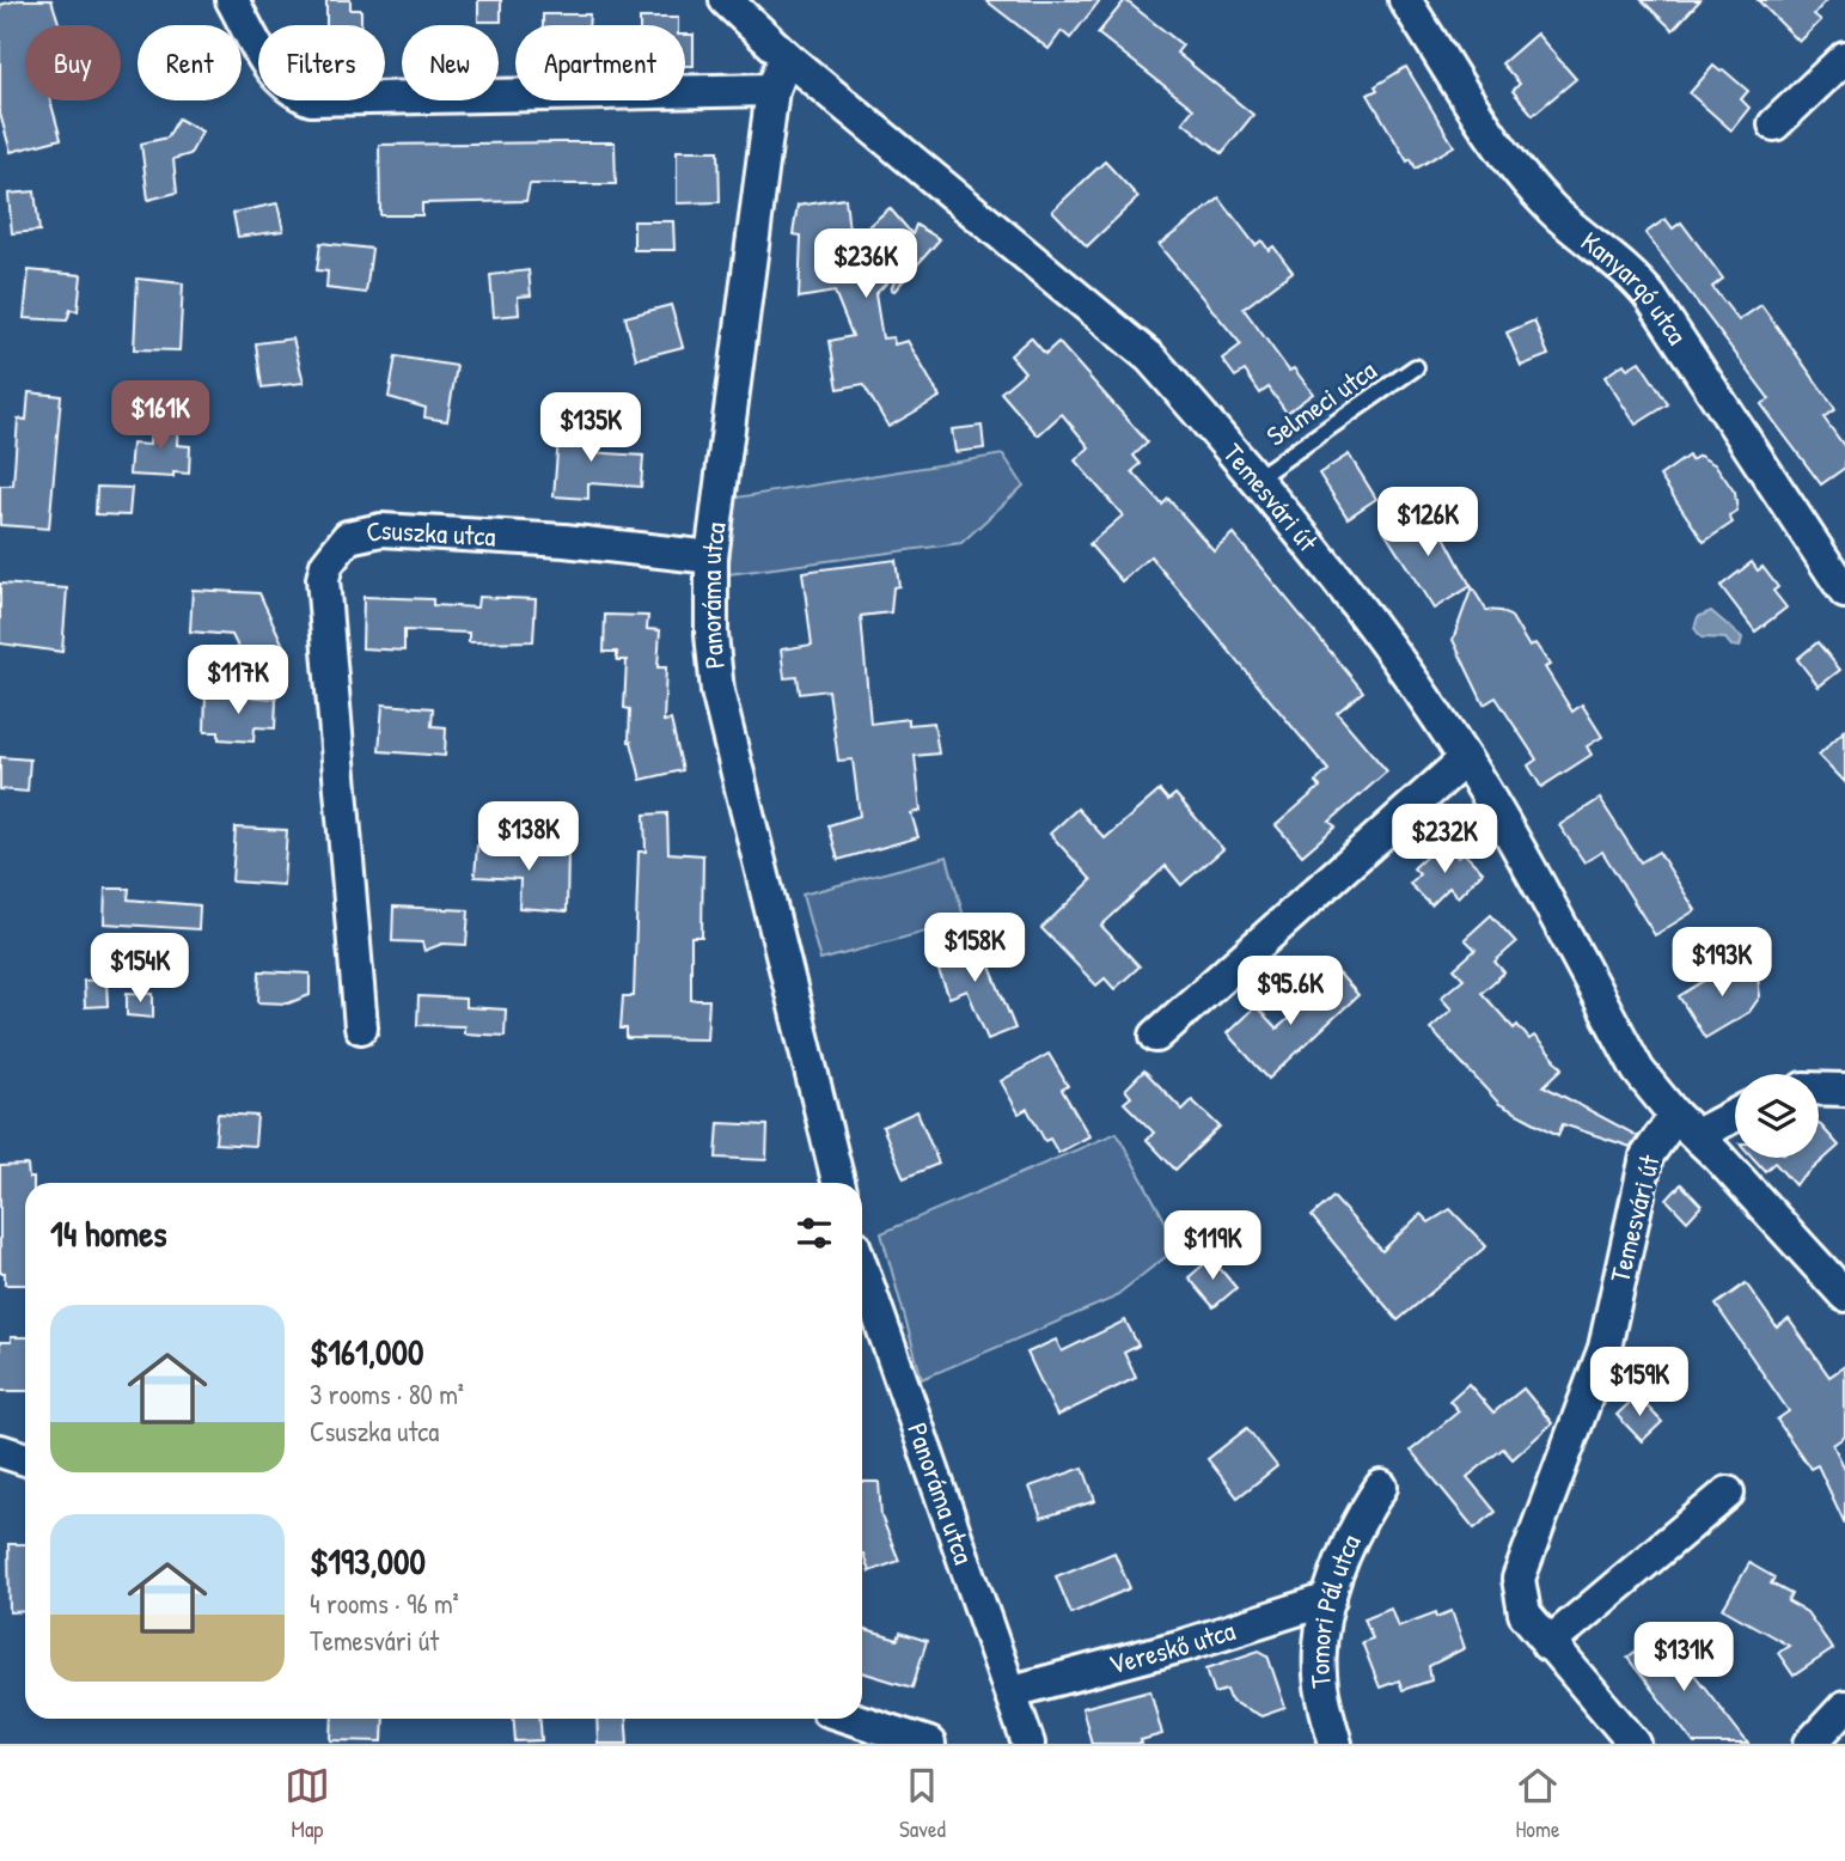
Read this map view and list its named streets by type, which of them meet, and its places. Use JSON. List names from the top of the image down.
{
  "streets": {
    "street": [
      "Kanyargó utca",
      "Temesvári út",
      "Csuszka utca",
      "Panoráma utca",
      "Tomori Pál utca",
      "Vereskő utca"
    ],
    "lane": ["Selmeci utca"]
  },
  "crossings": [
    ["Selmeci utca", "Temesvári út"],
    ["Csuszka utca", "Panoráma utca"],
    ["Panoráma utca", "Vereskő utca"],
    ["Tomori Pál utca", "Vereskő utca"]
  ],
  "page": {
    "chip": [
      "Buy",
      "Rent",
      "Filters",
      "New",
      "Apartment"
    ],
    "price": [
      "$236K",
      "$161K",
      "$135K",
      "$126K",
      "$117K",
      "$138K",
      "$232K",
      "$158K",
      "$193K",
      "$154K",
      "$95.6K",
      "$119K",
      "$159K",
      "$131K"
    ],
    "heading": "14 homes",
    "list": [
      {
        "name": "$161,000",
        "note": "3 rooms · 80 m² · Csuszka utca"
      },
      {
        "name": "$193,000",
        "note": "4 rooms · 96 m² · Temesvári út"
      }
    ],
    "tabs": ["Map", "Saved", "Home"]
  }
}
